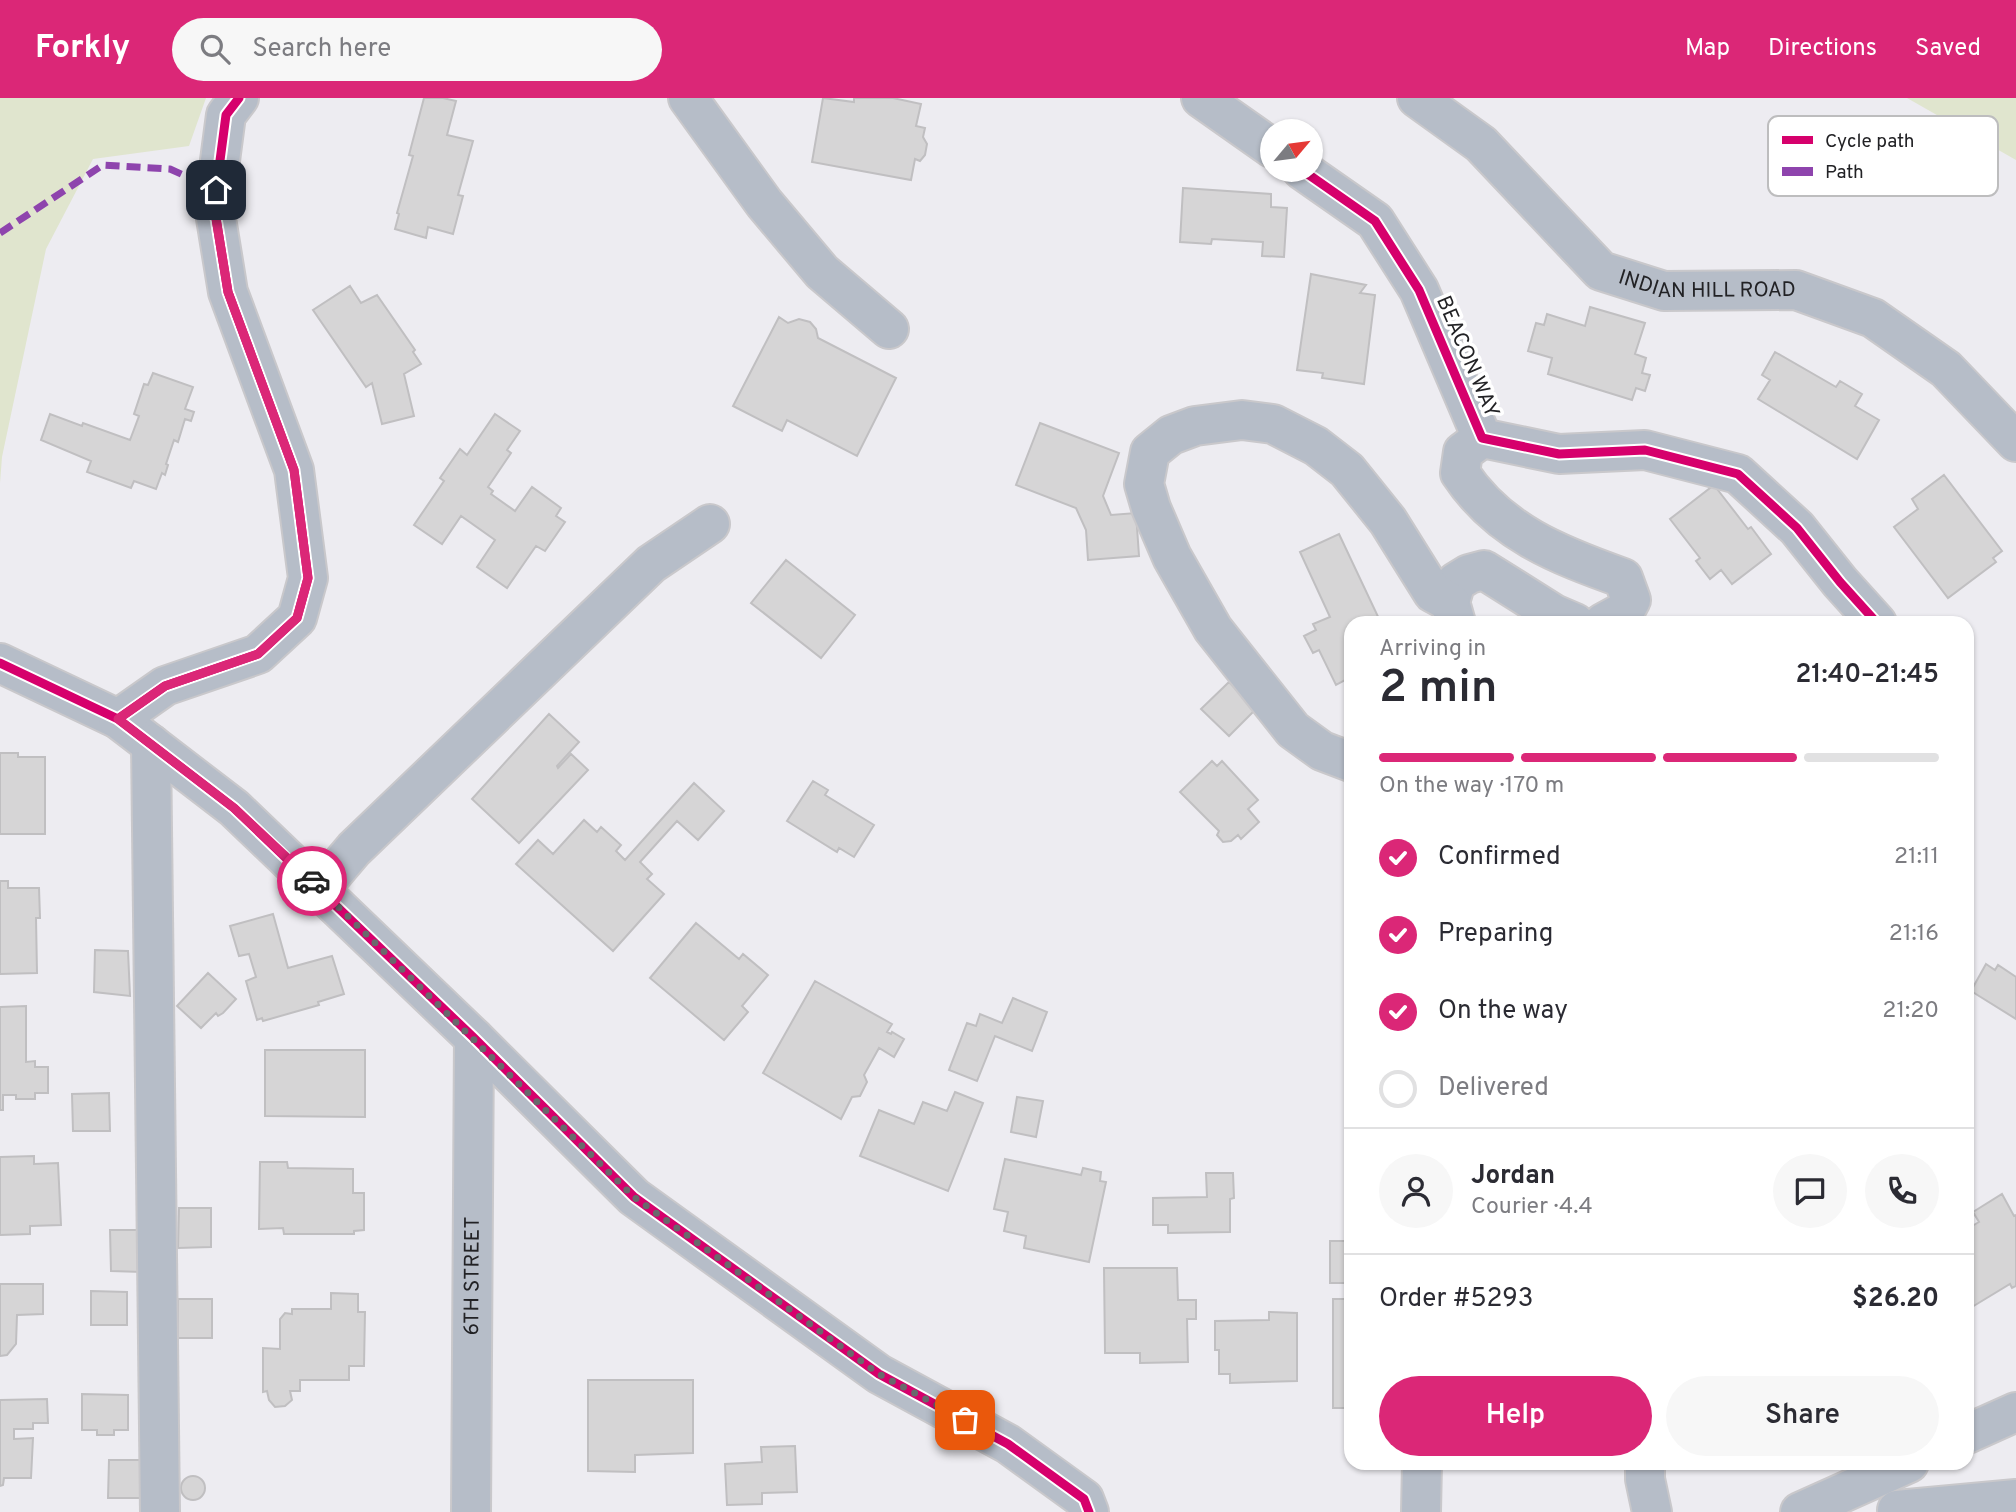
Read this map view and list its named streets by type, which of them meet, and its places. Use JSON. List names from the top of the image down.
{
  "streets": {
    "street": ["INDIAN HILL ROAD", "BEACON WAY", "6TH STREET"]
  },
  "legend": ["Cycle path", "Path"],
  "north": "top right",
  "page": {
    "header": "Forkly",
    "search": "Search here",
    "nav": ["Map", "Directions", "Saved"],
    "heading": ["2 min", "Arriving in", "21:40–21:45"],
    "panel": [
      "Jordan",
      "Courier · 4.4",
      "Order #5293",
      "$26.20"
    ],
    "bar": "On the way · 170 m",
    "list": [
      ["Confirmed", "21:11"],
      ["Preparing", "21:16"],
      ["On the way", "21:20"],
      "Delivered"
    ],
    "buttons": ["Help", "Share"]
  }
}
